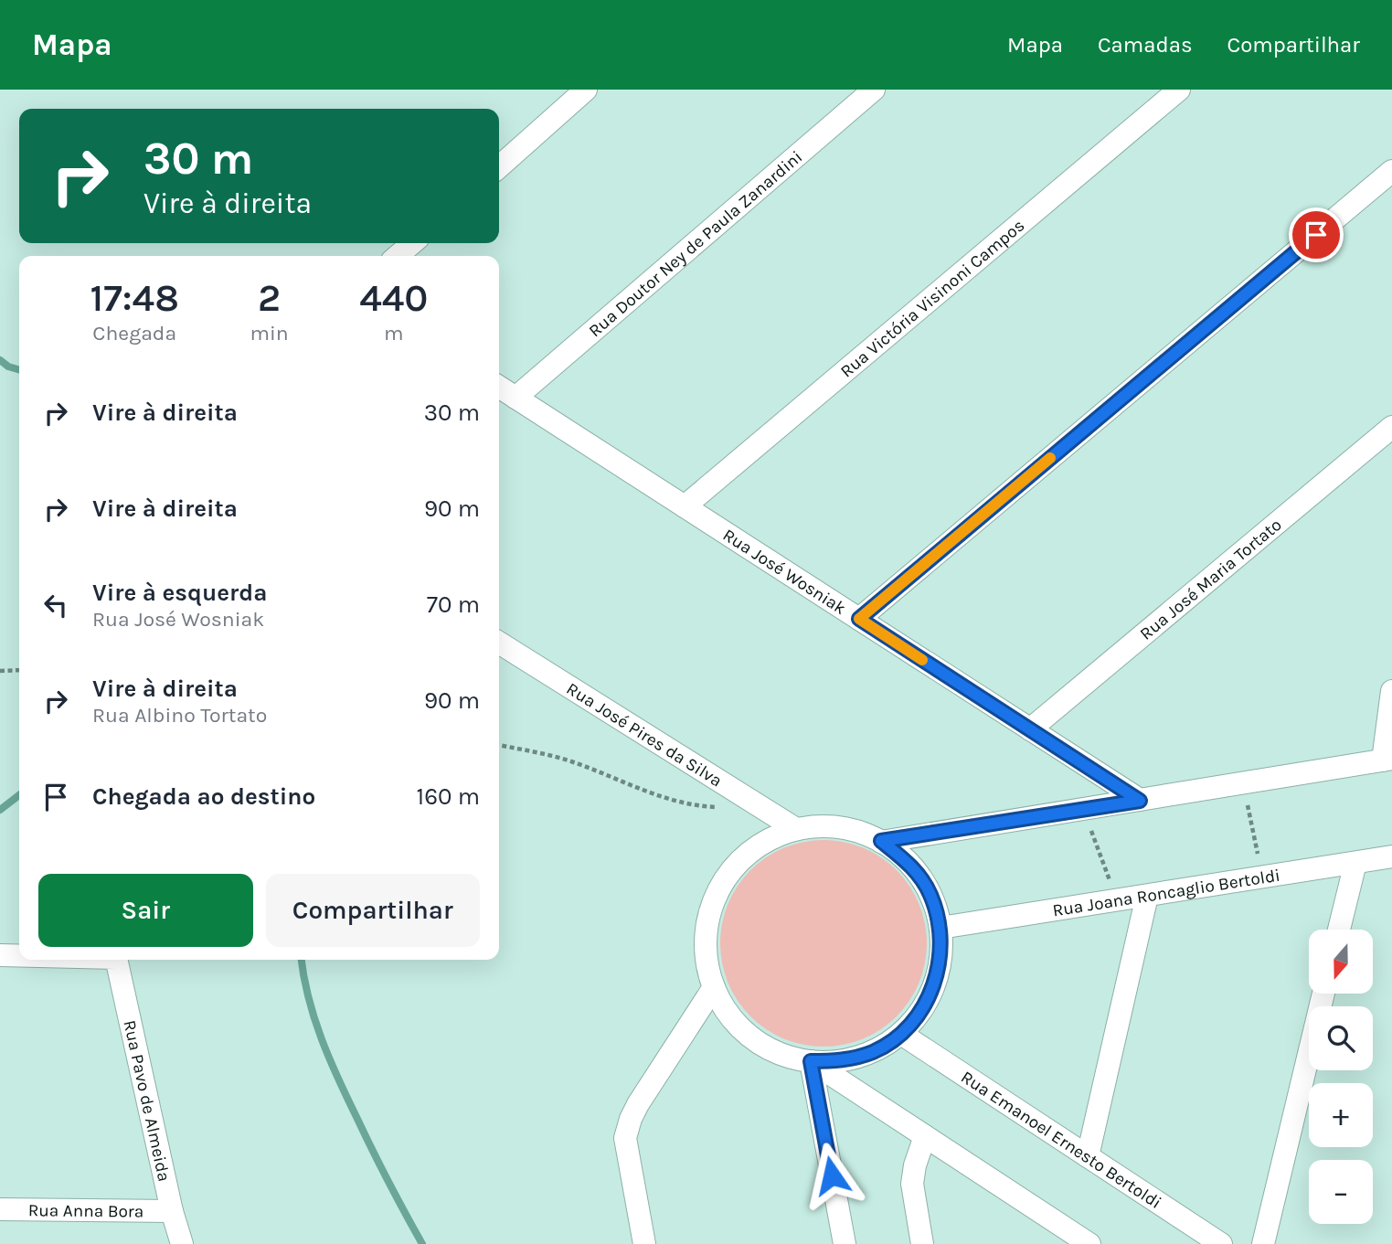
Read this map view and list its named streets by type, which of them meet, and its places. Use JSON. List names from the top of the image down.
{
  "streets": {
    "street": [
      "Rua Doutor Ney de Paula Zanardini",
      "Rua Victória Visinoni Campos",
      "Rua José Wosniak",
      "Rua José Maria Tortato",
      "Rua José Pires da Silva",
      "Rua Joana Roncaglio Bertoldi",
      "Rua Pavo de Almeida",
      "Rua Emanoel Ernesto Bertoldi",
      "Rua Anna Bora"
    ]
  },
  "crossings": [
    ["Rua Doutor Ney de Paula Zanardini", "Rua José Wosniak"],
    ["Rua Victória Visinoni Campos", "Rua José Wosniak"],
    ["Rua José Wosniak", "Rua José Maria Tortato"],
    ["Rua Pavo de Almeida", "Rua Anna Bora"]
  ],
  "north": "bottom",
  "page": {
    "header": "Mapa",
    "nav": ["Mapa", "Camadas", "Compartilhar"],
    "turn": ["30 m", "Vire à direita"],
    "eta": [
      "17:48",
      "Chegada",
      "2",
      "min",
      "440",
      "m"
    ],
    "list": [
      {
        "name": "Vire à direita",
        "value": "30 m"
      },
      {
        "name": "Vire à direita",
        "value": "90 m"
      },
      {
        "name": "Vire à esquerda",
        "note": "Rua José Wosniak",
        "value": "70 m"
      },
      {
        "name": "Vire à direita",
        "note": "Rua Albino Tortato",
        "value": "90 m"
      },
      {
        "name": "Chegada ao destino",
        "value": "160 m"
      }
    ],
    "buttons": ["Sair", "Compartilhar"],
    "map_buttons": ["+", "−"]
  }
}
